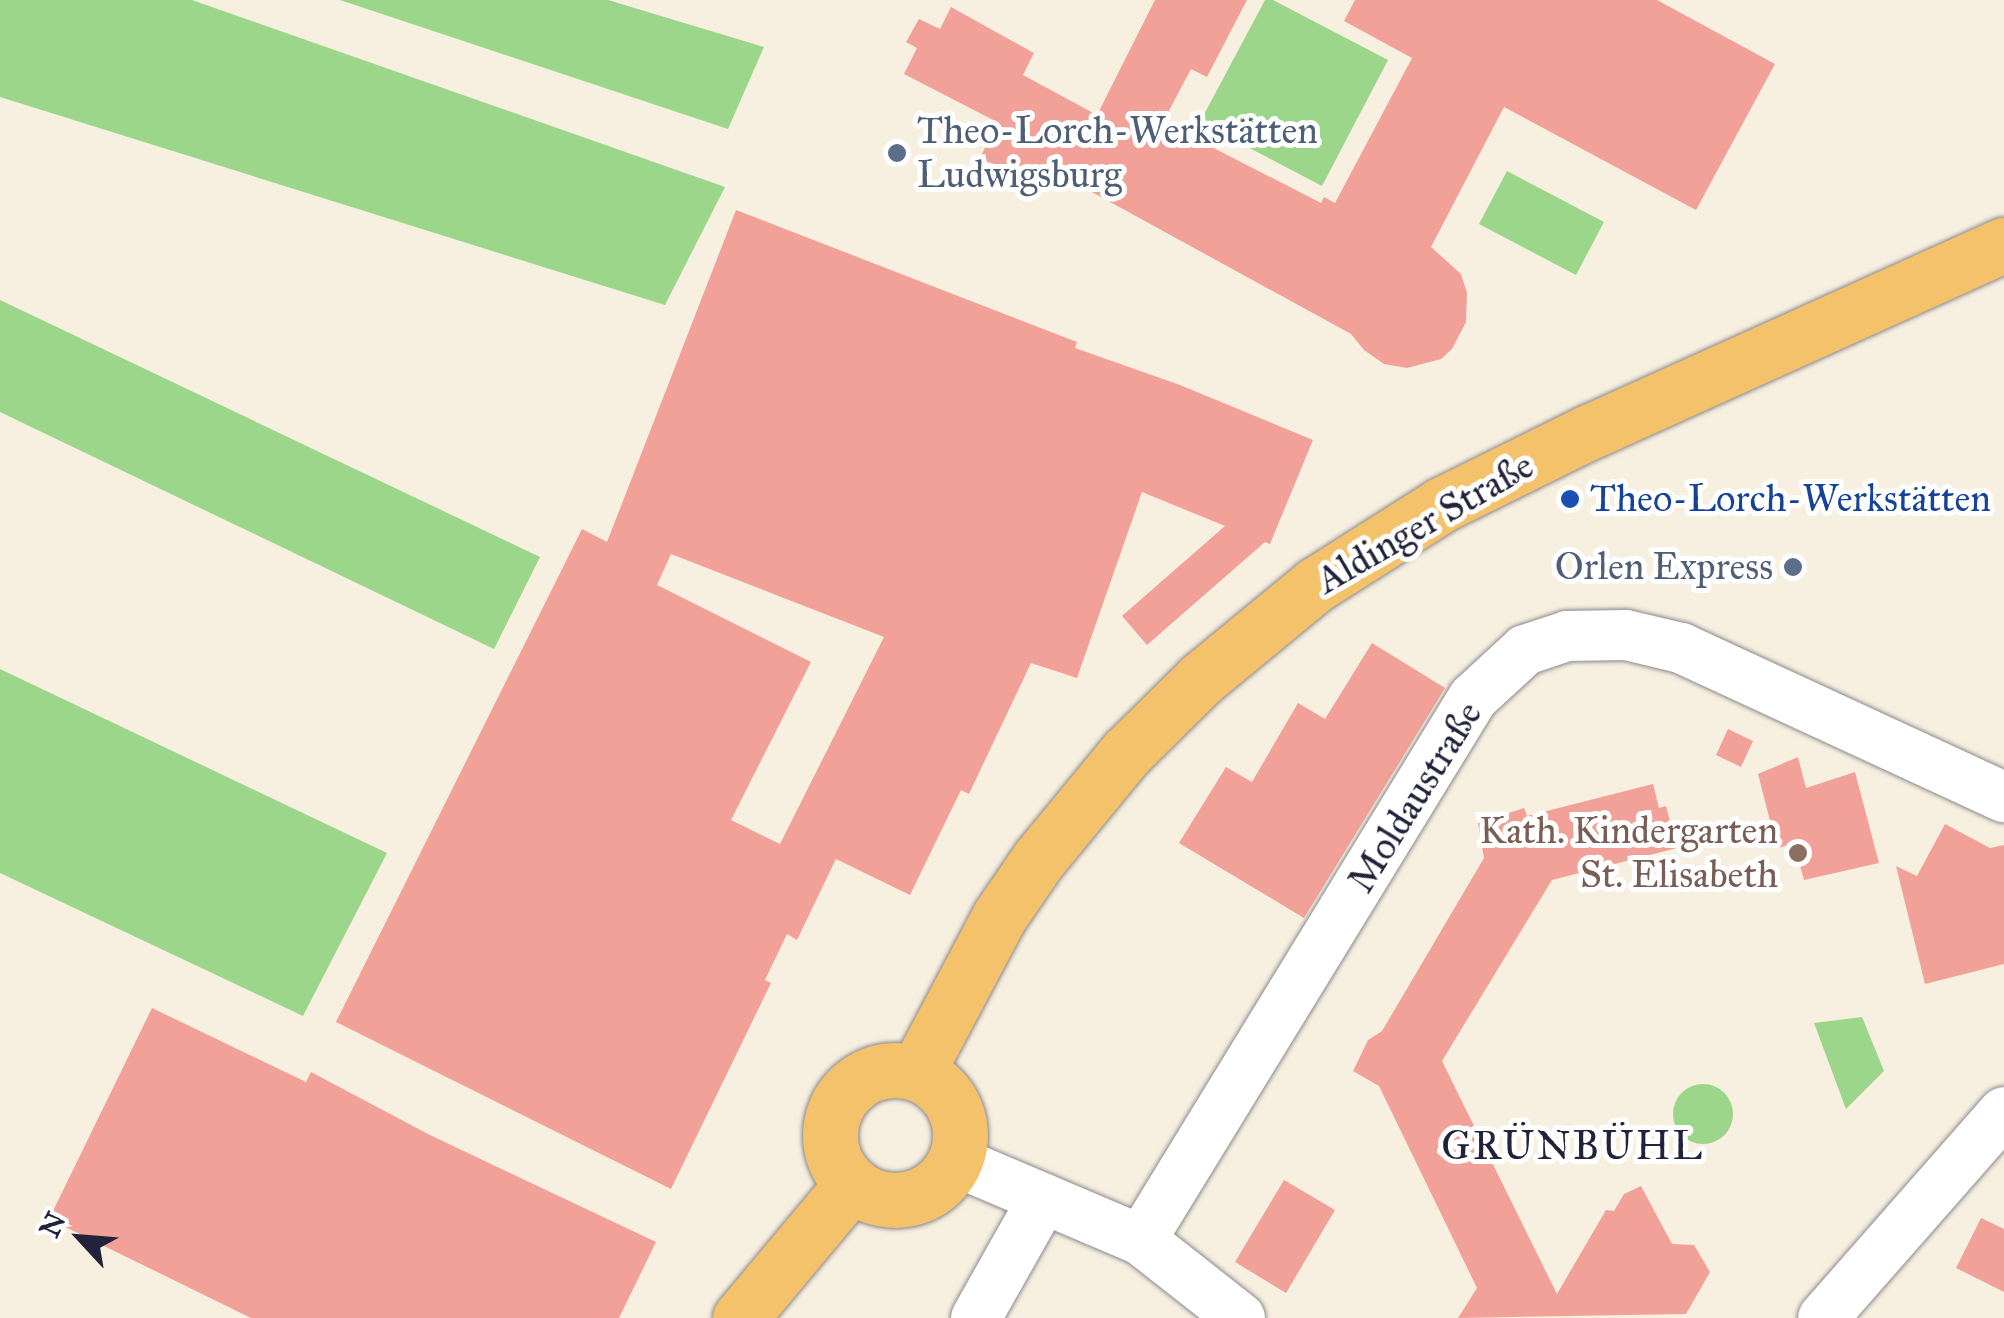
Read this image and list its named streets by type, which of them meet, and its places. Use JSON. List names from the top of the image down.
{
  "streets": {
    "main road": ["Aldinger Straße"],
    "street": ["Moldaustraße"]
  },
  "districts": ["GRÜNBÜHL"],
  "places": [
    "Theo-Lorch-Werkstätten Ludwigsburg",
    "Theo-Lorch-Werkstätten",
    "Orlen Express",
    "Kath. Kindergarten St. Elisabeth"
  ],
  "north": "top left"
}
